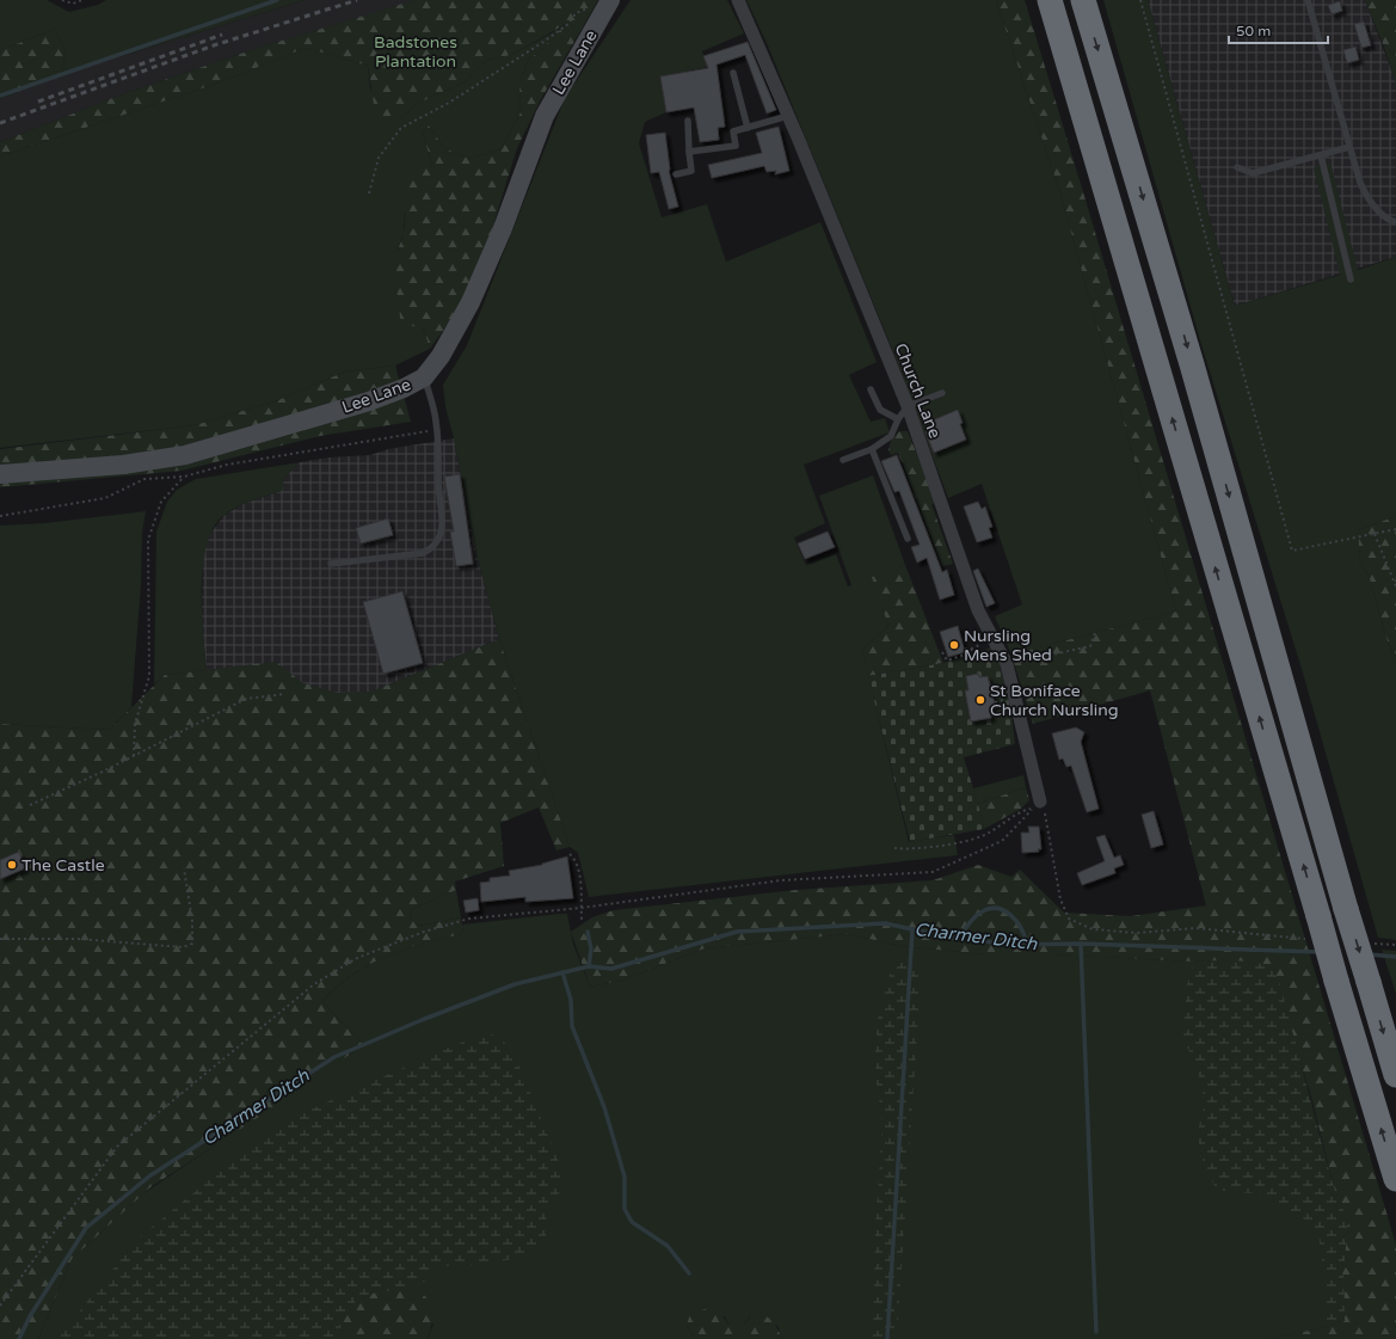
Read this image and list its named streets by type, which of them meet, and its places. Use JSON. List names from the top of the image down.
{
  "streets": {
    "street": ["Lee Lane", "Church Lane"]
  },
  "water": ["Charmer Ditch"],
  "parks": ["Badstones Plantation"],
  "places": ["Nursling Mens Shed", "St Boniface Church Nursling", "The Castle"],
  "scale_bar": "50 m"
}
